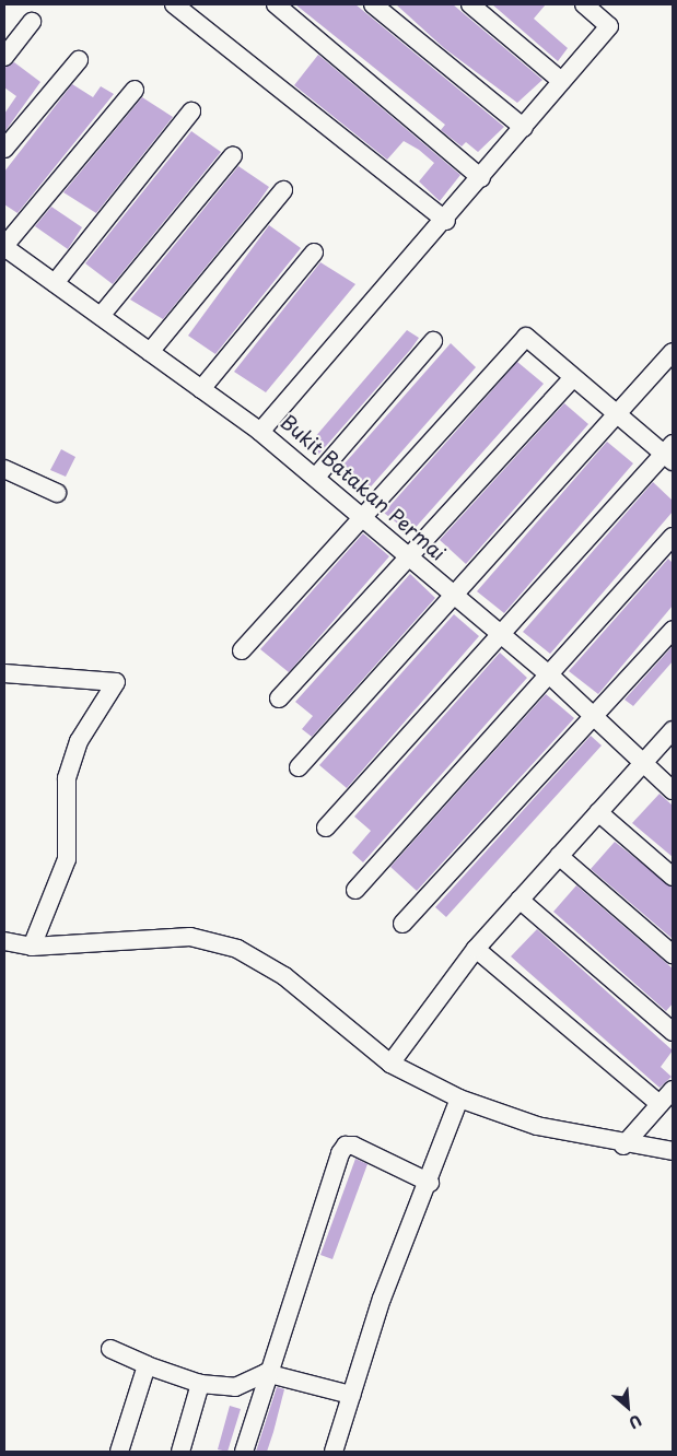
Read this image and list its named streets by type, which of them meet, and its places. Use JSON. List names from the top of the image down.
{
  "streets": {
    "street": ["Bukit Batakan Permai"]
  },
  "north": "bottom right"
}
